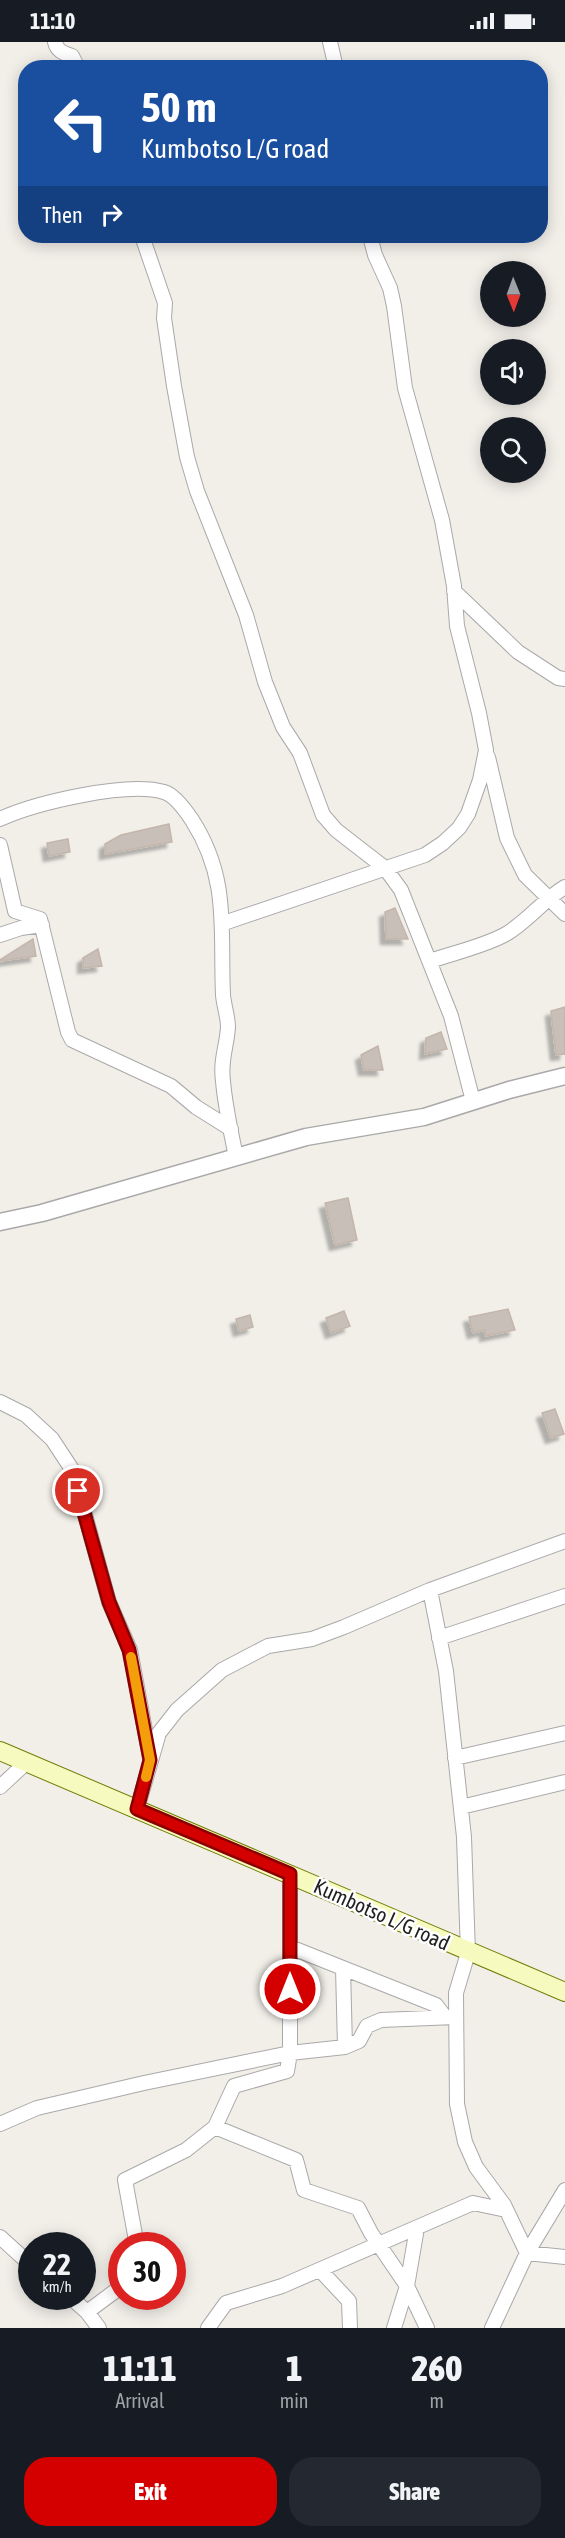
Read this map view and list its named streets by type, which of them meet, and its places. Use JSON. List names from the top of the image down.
{
  "streets": {
    "main road": ["Kumbotso L/G road"]
  },
  "north": "bottom",
  "page": {
    "status": "11:10",
    "turn": ["50 m", "Kumbotso L/G road"],
    "then": "Then",
    "speed": "22 km/h",
    "limit": "30",
    "eta": [
      "11:11",
      "Arrival",
      "1",
      "min",
      "260",
      "m"
    ],
    "buttons": ["Exit", "Share"]
  }
}
